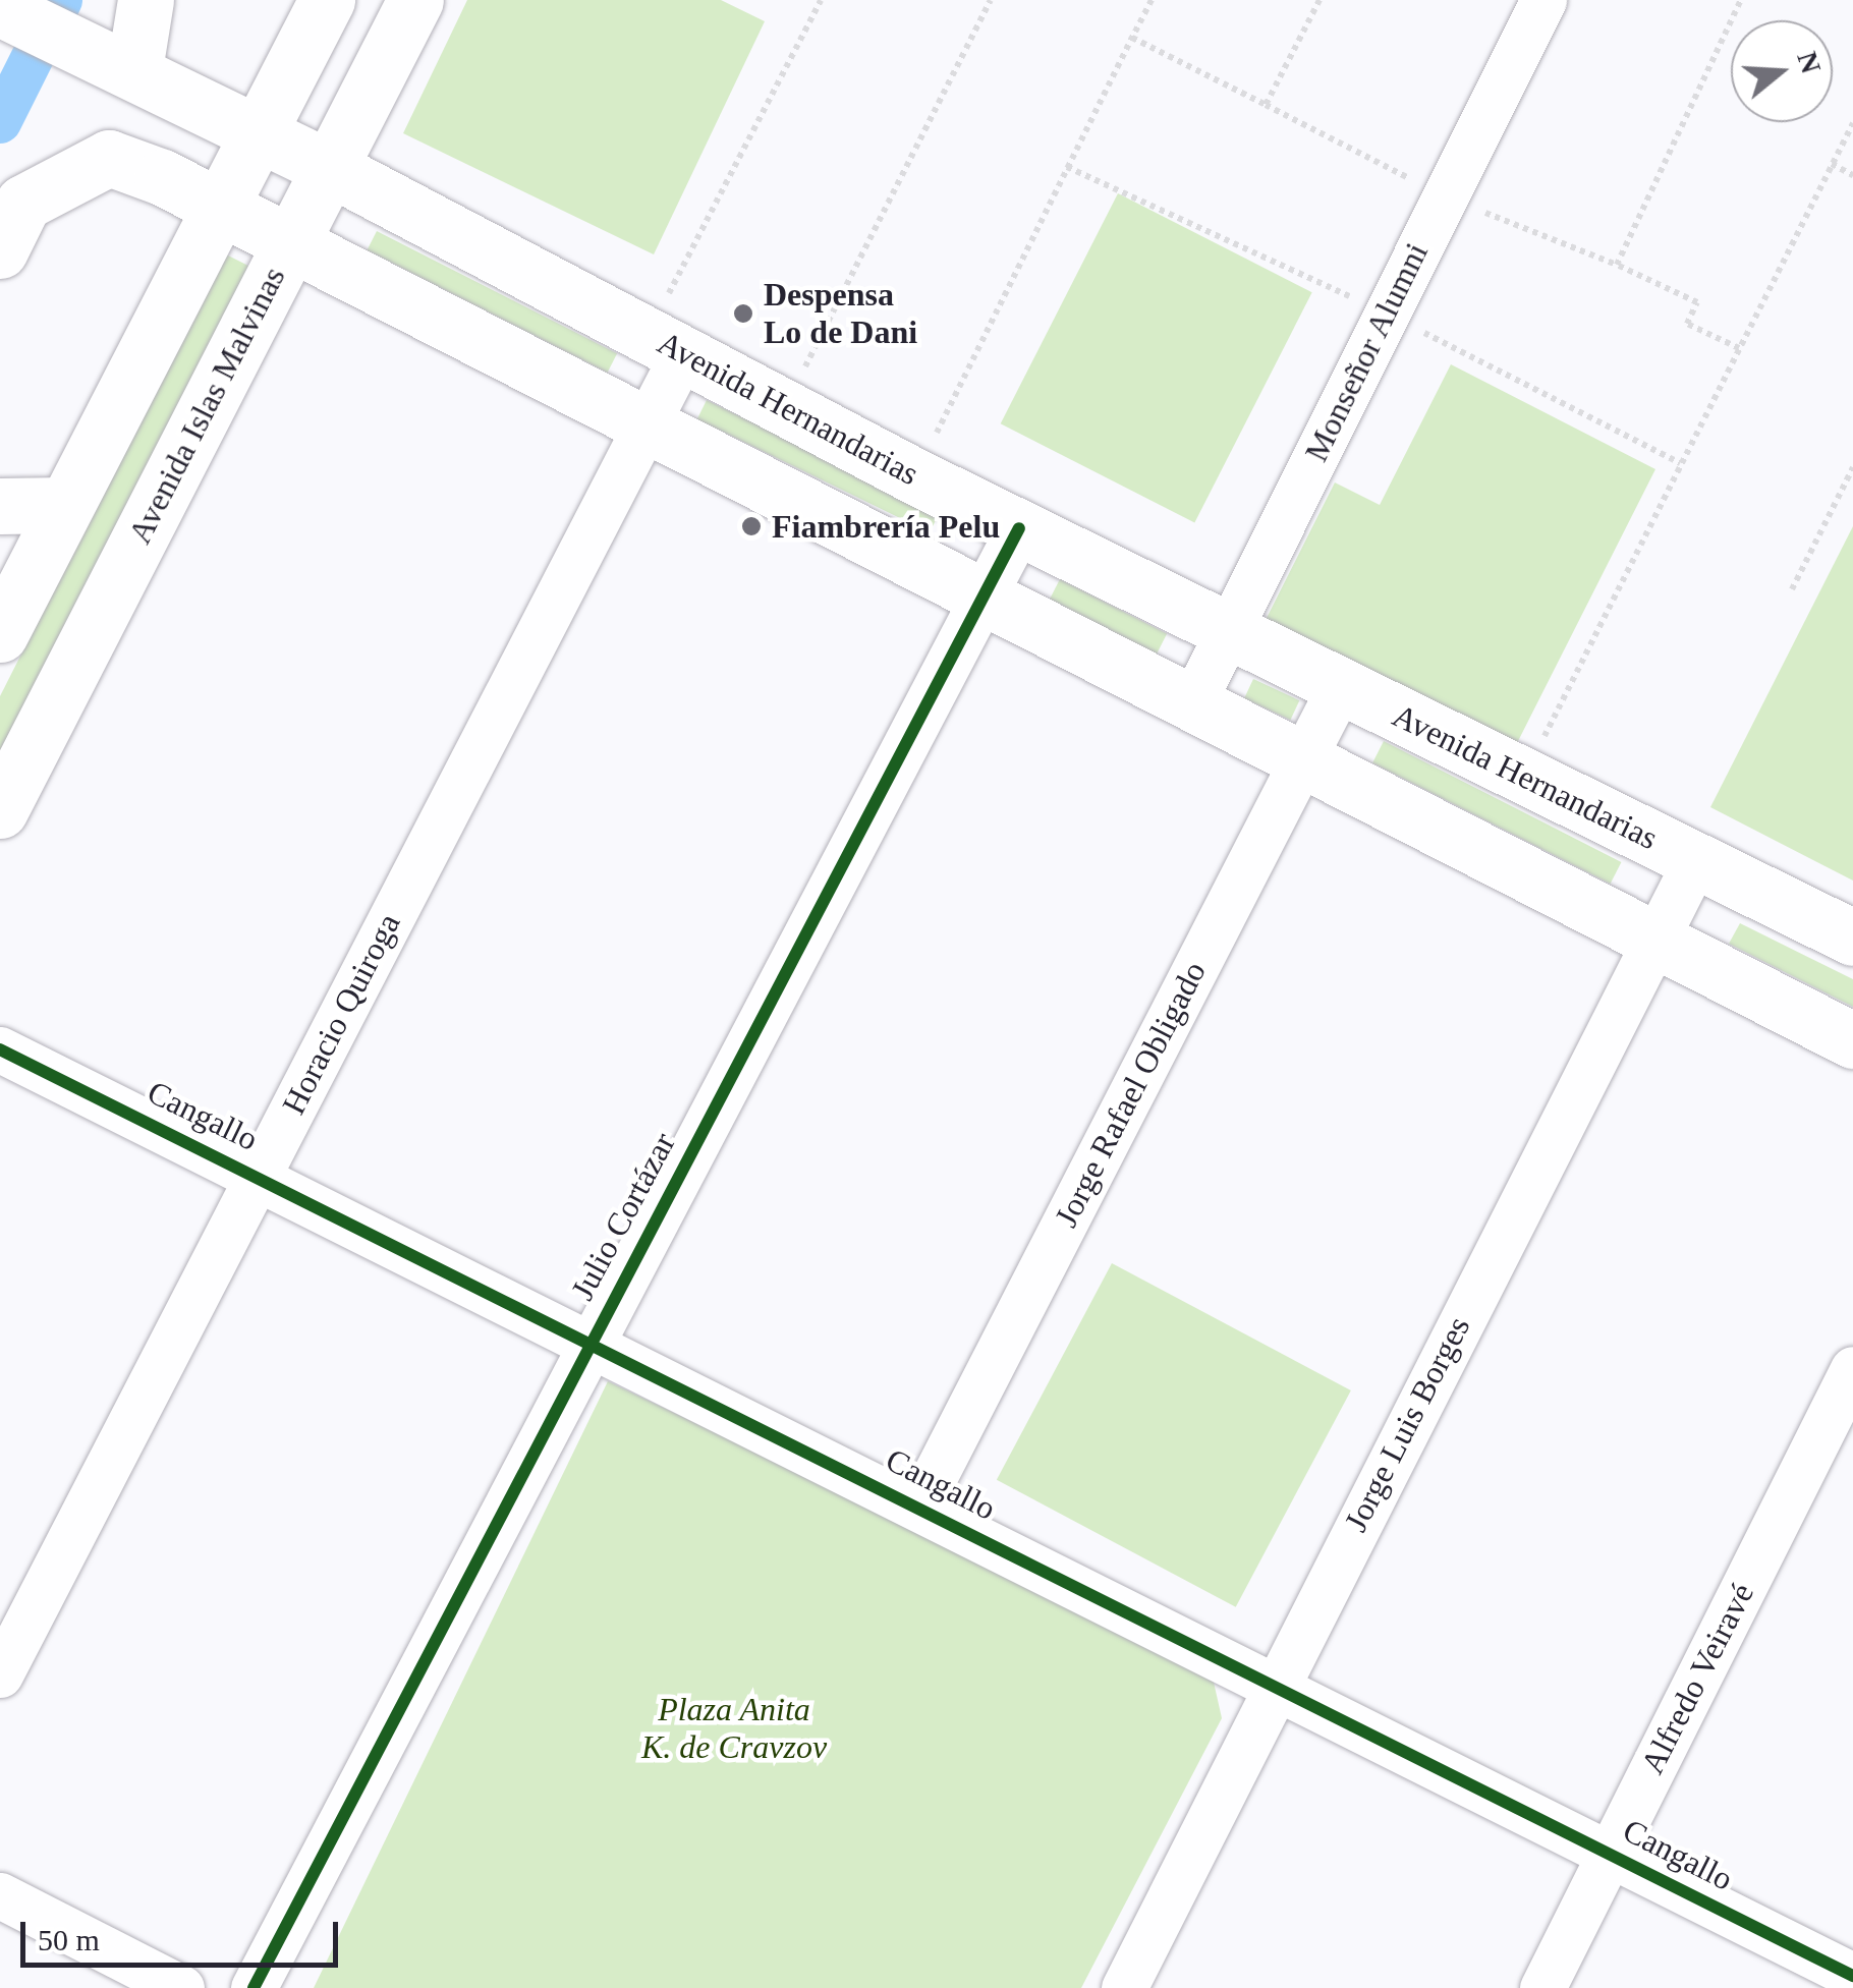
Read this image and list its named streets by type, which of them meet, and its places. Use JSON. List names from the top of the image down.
{
  "streets": {
    "main road": ["Avenida Islas Malvinas", "Avenida Hernandarias"],
    "street": [
      "Monseñor Alumni",
      "Horacio Quiroga",
      "Jorge Rafael Obligado",
      "Cangallo",
      "Julio Cortázar",
      "Jorge Luis Borges",
      "Alfredo Veiravé"
    ]
  },
  "crossings": [
    ["Monseñor Alumni", "Avenida Hernandarias"],
    ["Avenida Islas Malvinas", "Avenida Hernandarias"],
    ["Avenida Hernandarias", "Horacio Quiroga"],
    ["Avenida Hernandarias", "Jorge Rafael Obligado"],
    ["Avenida Hernandarias", "Julio Cortázar"],
    ["Avenida Hernandarias", "Jorge Luis Borges"],
    ["Horacio Quiroga", "Cangallo"],
    ["Jorge Rafael Obligado", "Cangallo"],
    ["Cangallo", "Julio Cortázar"],
    ["Cangallo", "Jorge Luis Borges"],
    ["Cangallo", "Alfredo Veiravé"]
  ],
  "parks": ["Plaza Anita K. de Cravzov"],
  "places": ["Despensa Lo de Dani", "Fiambrería Pelu"],
  "scale_bar": "50 m",
  "north": "right"
}
